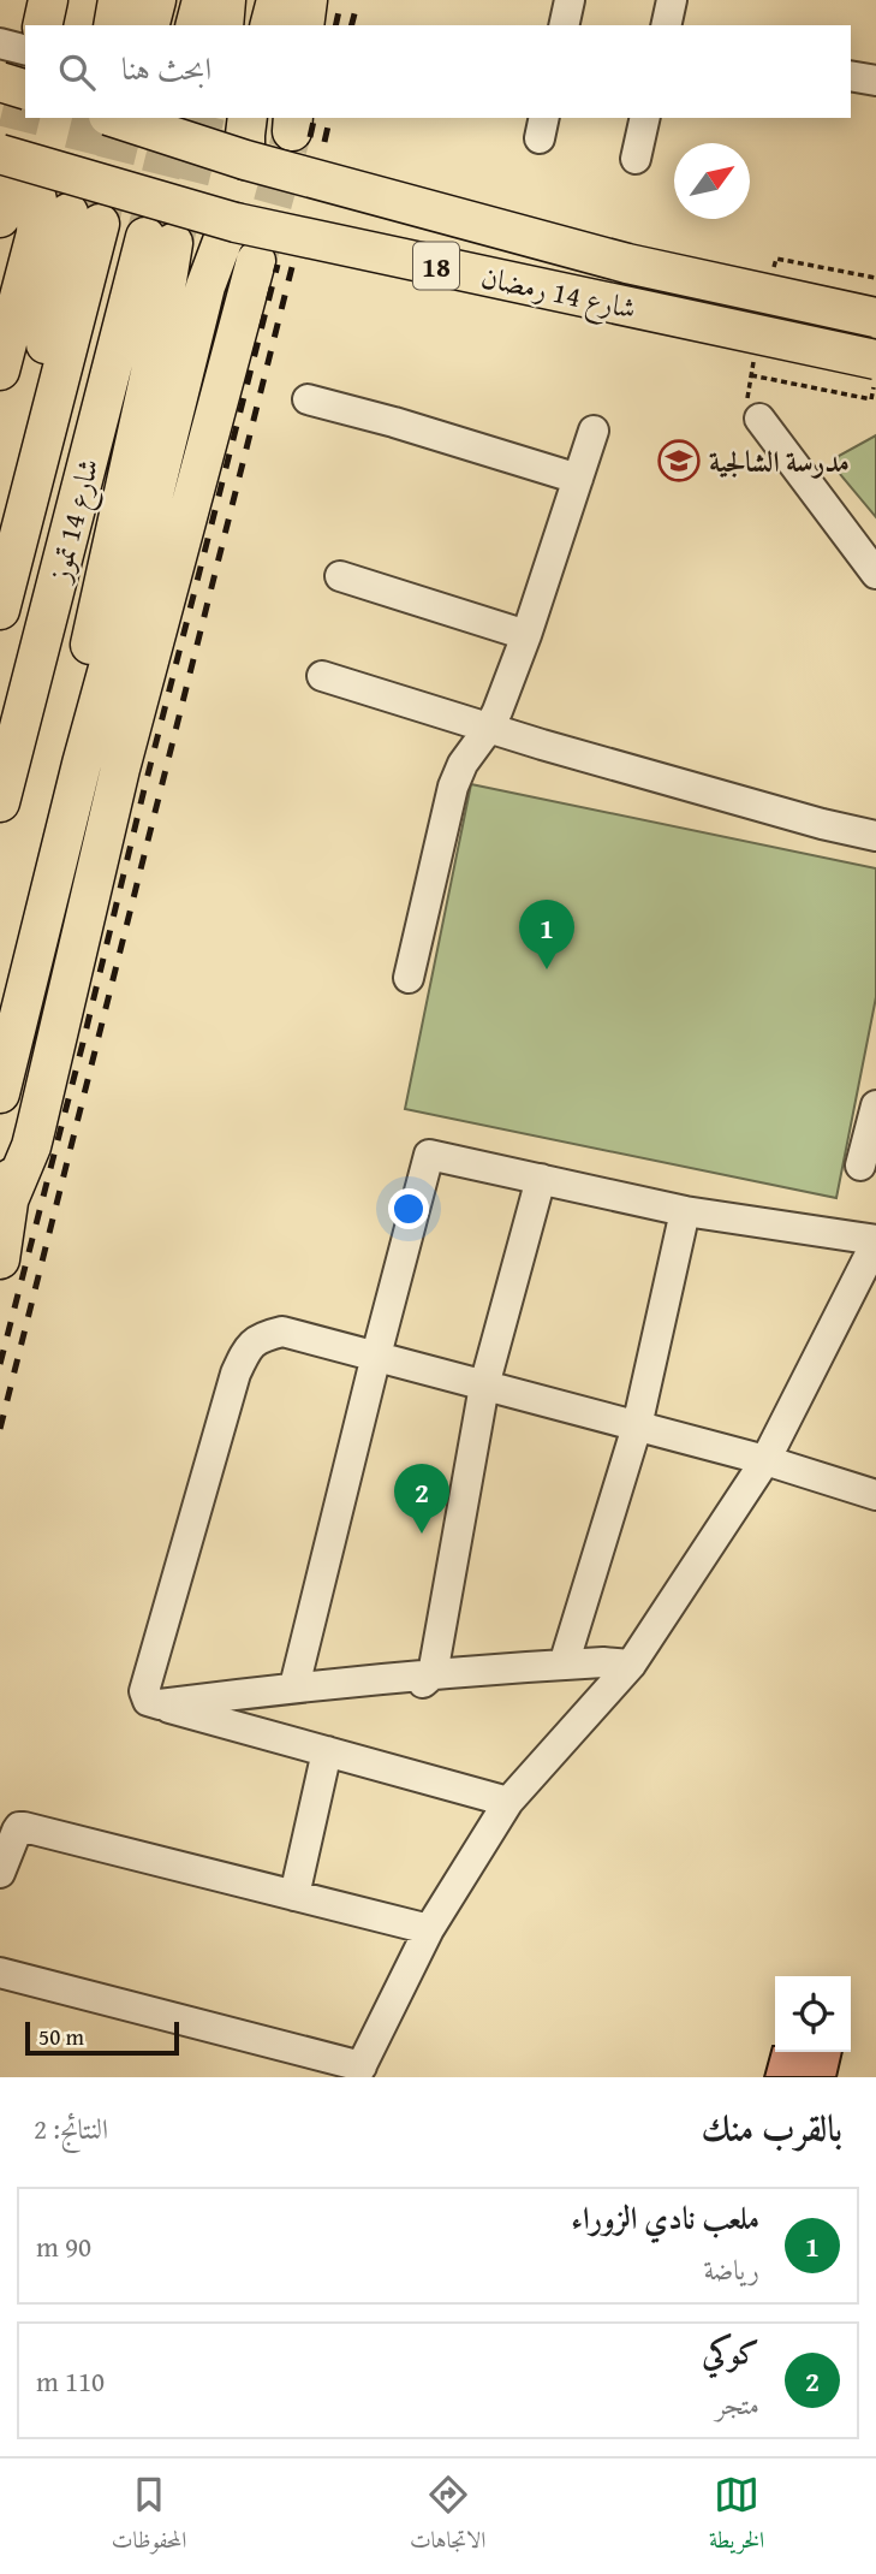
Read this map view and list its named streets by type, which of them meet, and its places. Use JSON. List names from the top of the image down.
{
  "streets": {
    "main road": ["18", "شارع 14 رمضان", "شارع 14 تموز"]
  },
  "places": {
    "school or university": ["مدرسة الشالجية"]
  },
  "scale_bar": "50 m",
  "north": "top right",
  "page": {
    "search": "ابحث هنا",
    "pins": ["1", "2"],
    "scale": "50 m",
    "heading": ["بالقرب منك", "النتائج: 2"],
    "list": [
      {
        "mark": "1",
        "name": "ملعب نادي الزوراء",
        "note": "رياضة",
        "value": "90 m"
      },
      {
        "mark": "2",
        "name": "كوكي",
        "note": "متجر",
        "value": "110 m"
      }
    ],
    "nav": ["الخريطة", "الاتجاهات", "المحفوظات"]
  }
}
